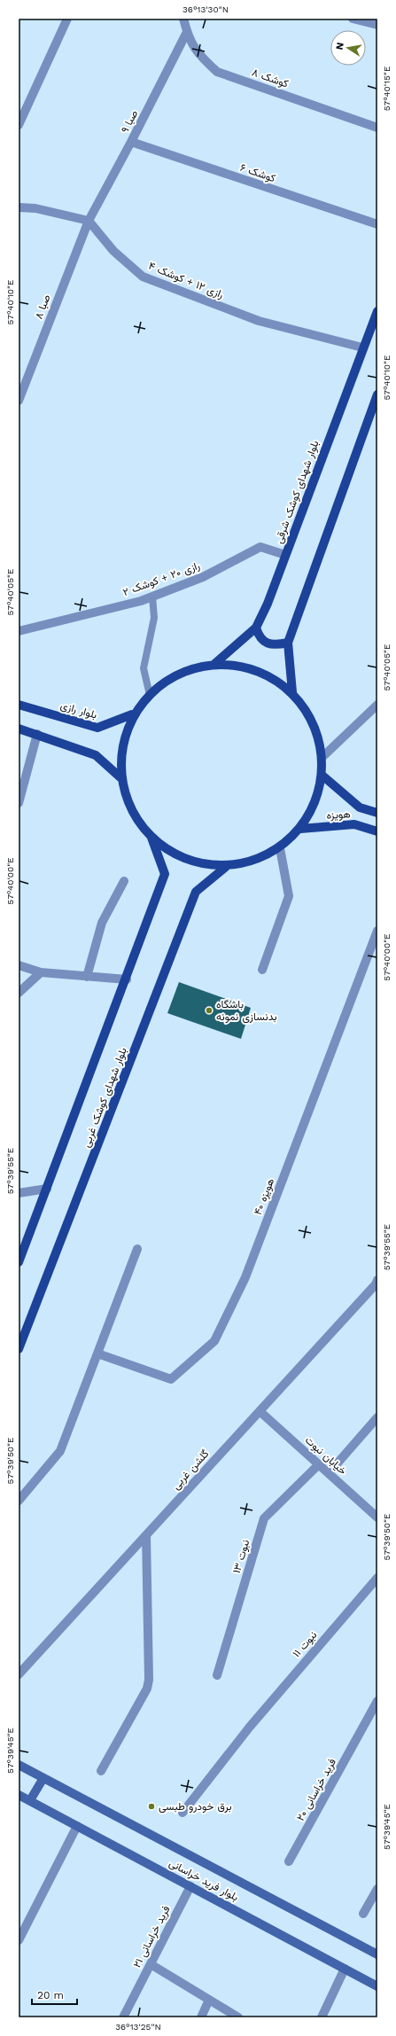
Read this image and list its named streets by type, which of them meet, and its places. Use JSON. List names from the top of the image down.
{
  "streets": {
    "main road": [
      "بلوار شهدای کوشک شرقی",
      "بلوار رازی",
      "هویزه",
      "بلوار شهدای کوشک غربی"
    ],
    "street": [
      "کوشک ۸",
      "صبا ۹",
      "کوشک ۶",
      "رازی ۱۲ + کوشک ۴",
      "صبا ۸",
      "رازی ۲۰ + کوشک ۲",
      "هویزه ۴۰",
      "خیابان نبوت",
      "گلشن غربی",
      "نبوت ۱۳",
      "نبوت ۱۱",
      "فرید خراسانی ۲۰",
      "بلوار فرید خراسانی",
      "فرید خراسانی ۲۱"
    ]
  },
  "crossings": [
    ["کوشک ۸", "صبا ۹"],
    ["صبا ۹", "کوشک ۶"],
    ["صبا ۹", "رازی ۱۲ + کوشک ۴"],
    ["صبا ۹", "صبا ۸"],
    ["رازی ۱۲ + کوشک ۴", "صبا ۸"],
    ["رازی ۱۲ + کوشک ۴", "بلوار شهدای کوشک شرقی"],
    ["بلوار شهدای کوشک شرقی", "رازی ۲۰ + کوشک ۲"],
    ["خیابان نبوت", "گلشن غربی"],
    ["خیابان نبوت", "نبوت ۱۳"],
    ["بلوار فرید خراسانی", "فرید خراسانی ۲۱"]
  ],
  "places": ["باشگاه بدنسازی نمونه", "برق خودرو طبسی"],
  "scale_bar": "20 m",
  "north": "left",
  "coordinates": [
    "36°13'30\"N",
    "57°40'15\"E",
    "57°40'10\"E",
    "57°40'05\"E",
    "57°40'00\"E",
    "57°39'55\"E",
    "57°39'50\"E",
    "57°39'45\"E",
    "36°13'25\"N"
  ]
}
